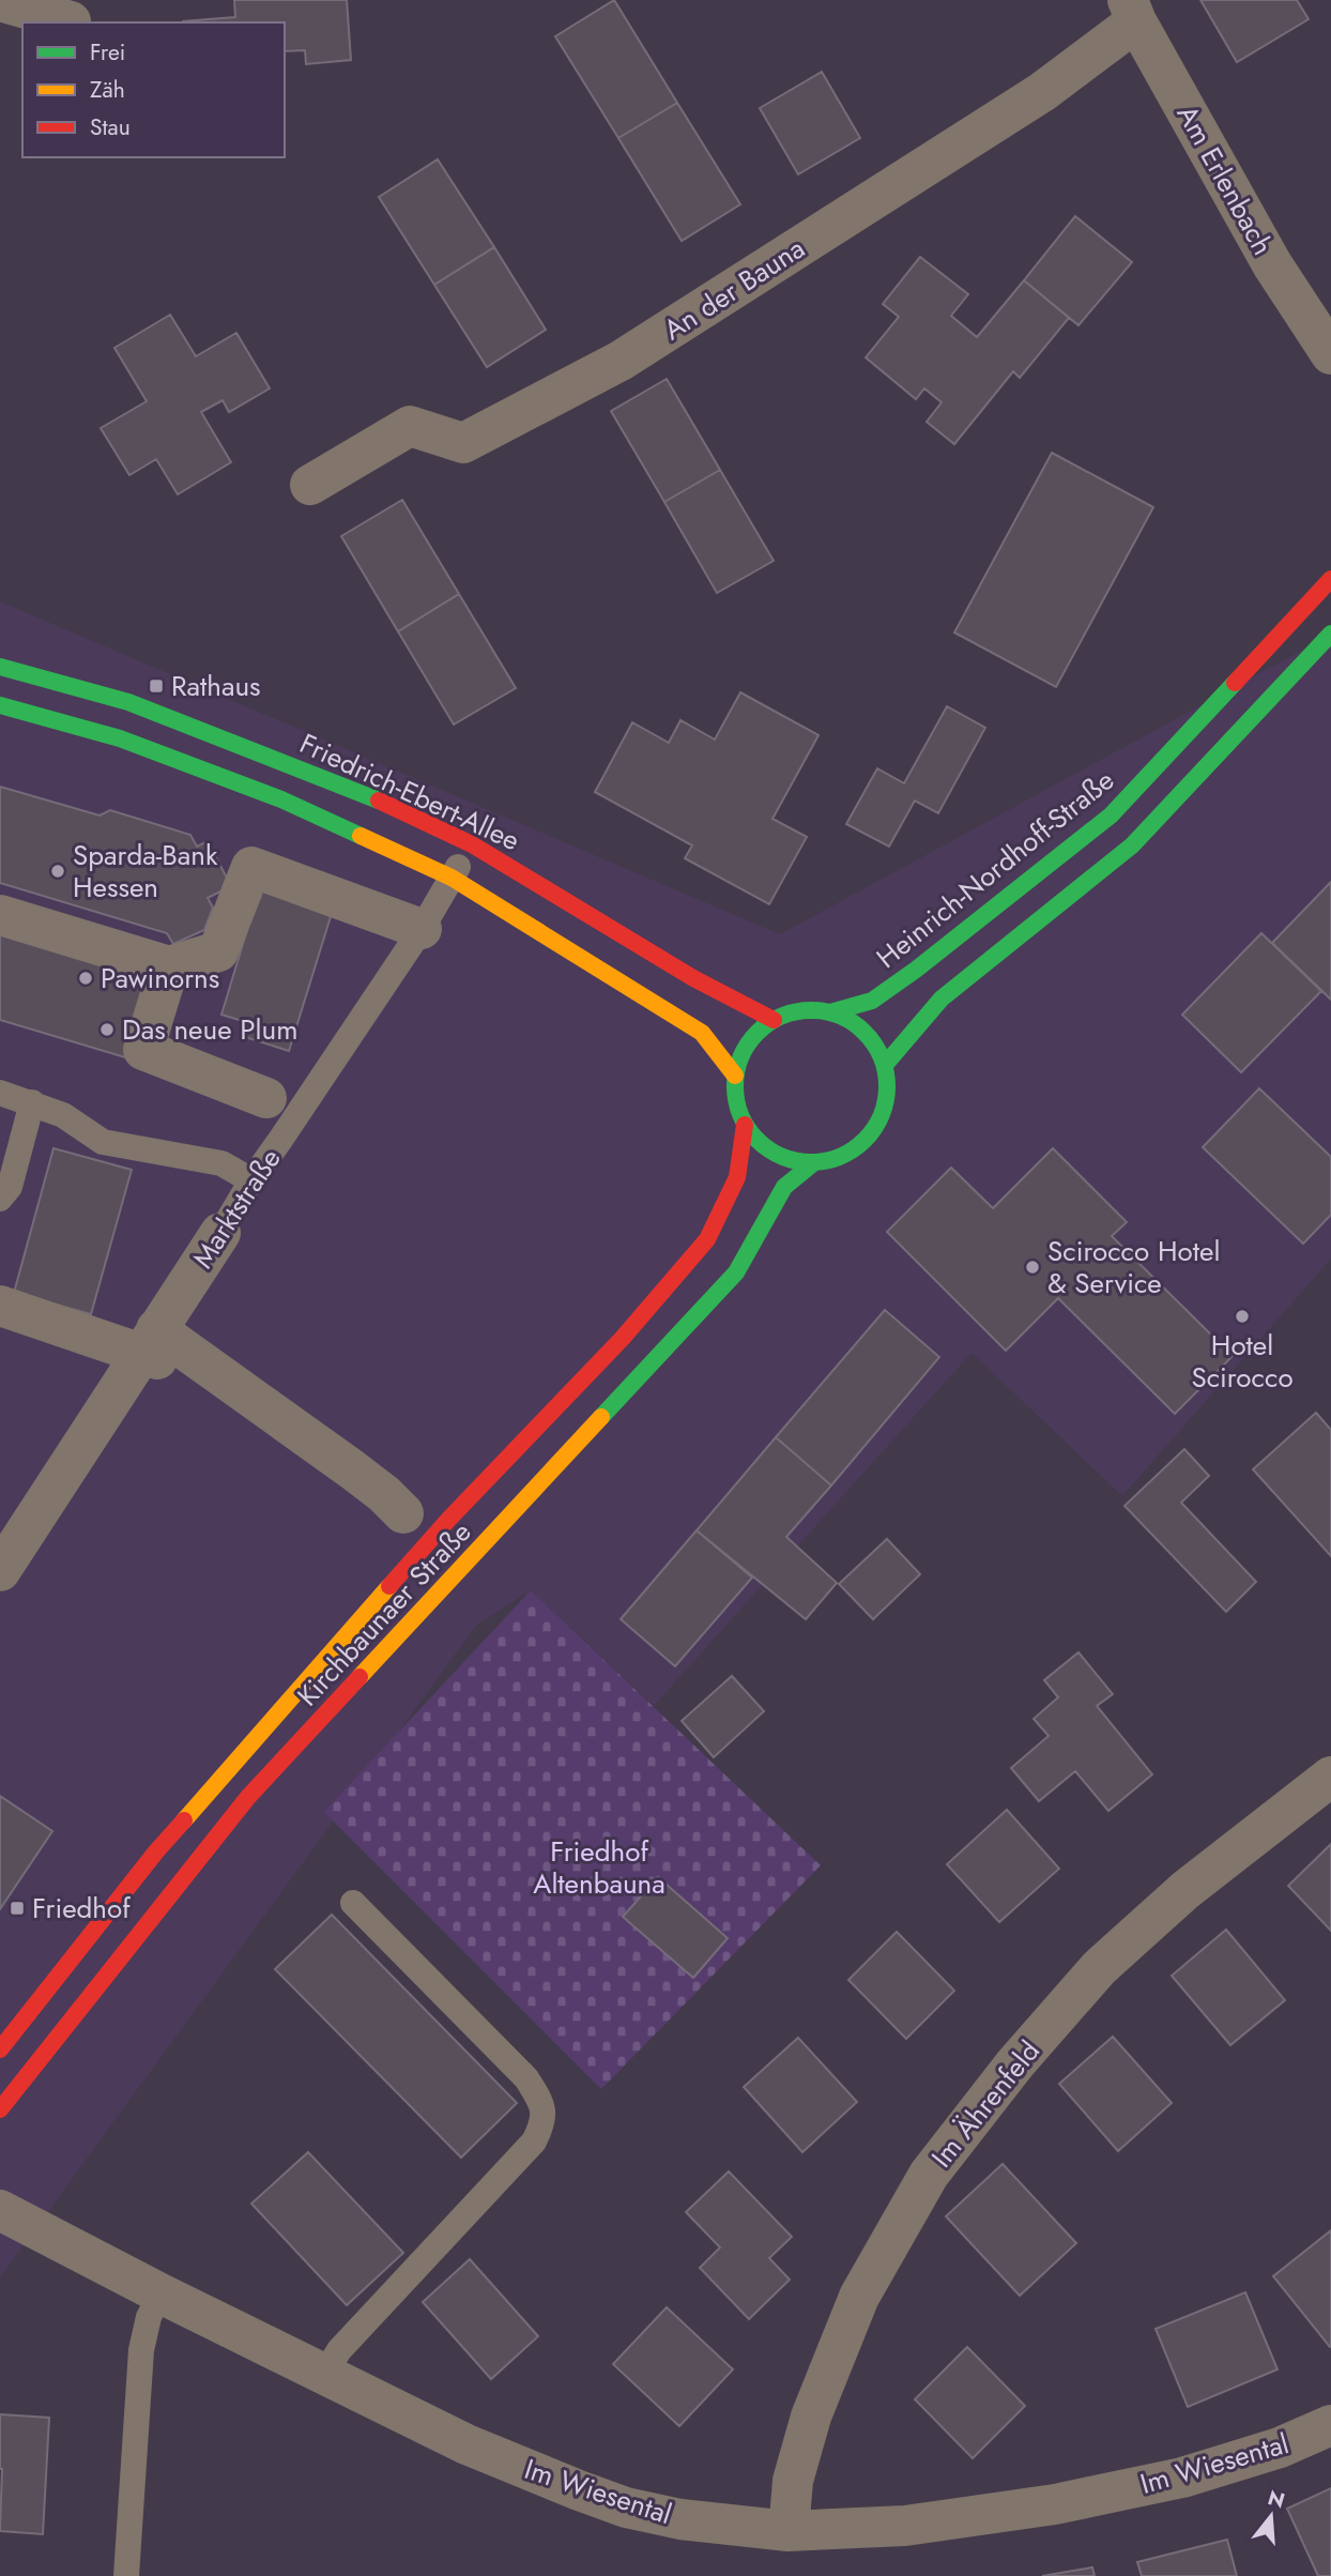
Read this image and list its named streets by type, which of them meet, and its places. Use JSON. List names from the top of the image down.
{
  "streets": {
    "street": [
      "Am Erlenbach",
      "An der Bauna",
      "Friedrich-Ebert-Allee",
      "Heinrich-Nordhoff-Straße",
      "Marktstraße",
      "Kirchbaunaer Straße",
      "Im Ährenfeld",
      "Im Wiesental"
    ]
  },
  "crossings": [
    ["Am Erlenbach", "An der Bauna"],
    ["Friedrich-Ebert-Allee", "Heinrich-Nordhoff-Straße"],
    ["Friedrich-Ebert-Allee", "Marktstraße"],
    ["Friedrich-Ebert-Allee", "Kirchbaunaer Straße"],
    ["Heinrich-Nordhoff-Straße", "Kirchbaunaer Straße"],
    ["Im Ährenfeld", "Im Wiesental"]
  ],
  "parks": ["Friedhof Altenbauna"],
  "places": {
    "transit": ["Rathaus", "Friedhof"],
    "other": [
      "Sparda-Bank Hessen",
      "Pawinorns",
      "Das neue Plum",
      "Scirocco Hotel & Service",
      "Hotel Scirocco"
    ]
  },
  "legend": ["Frei", "Zäh", "Stau"],
  "north": "top"
}
